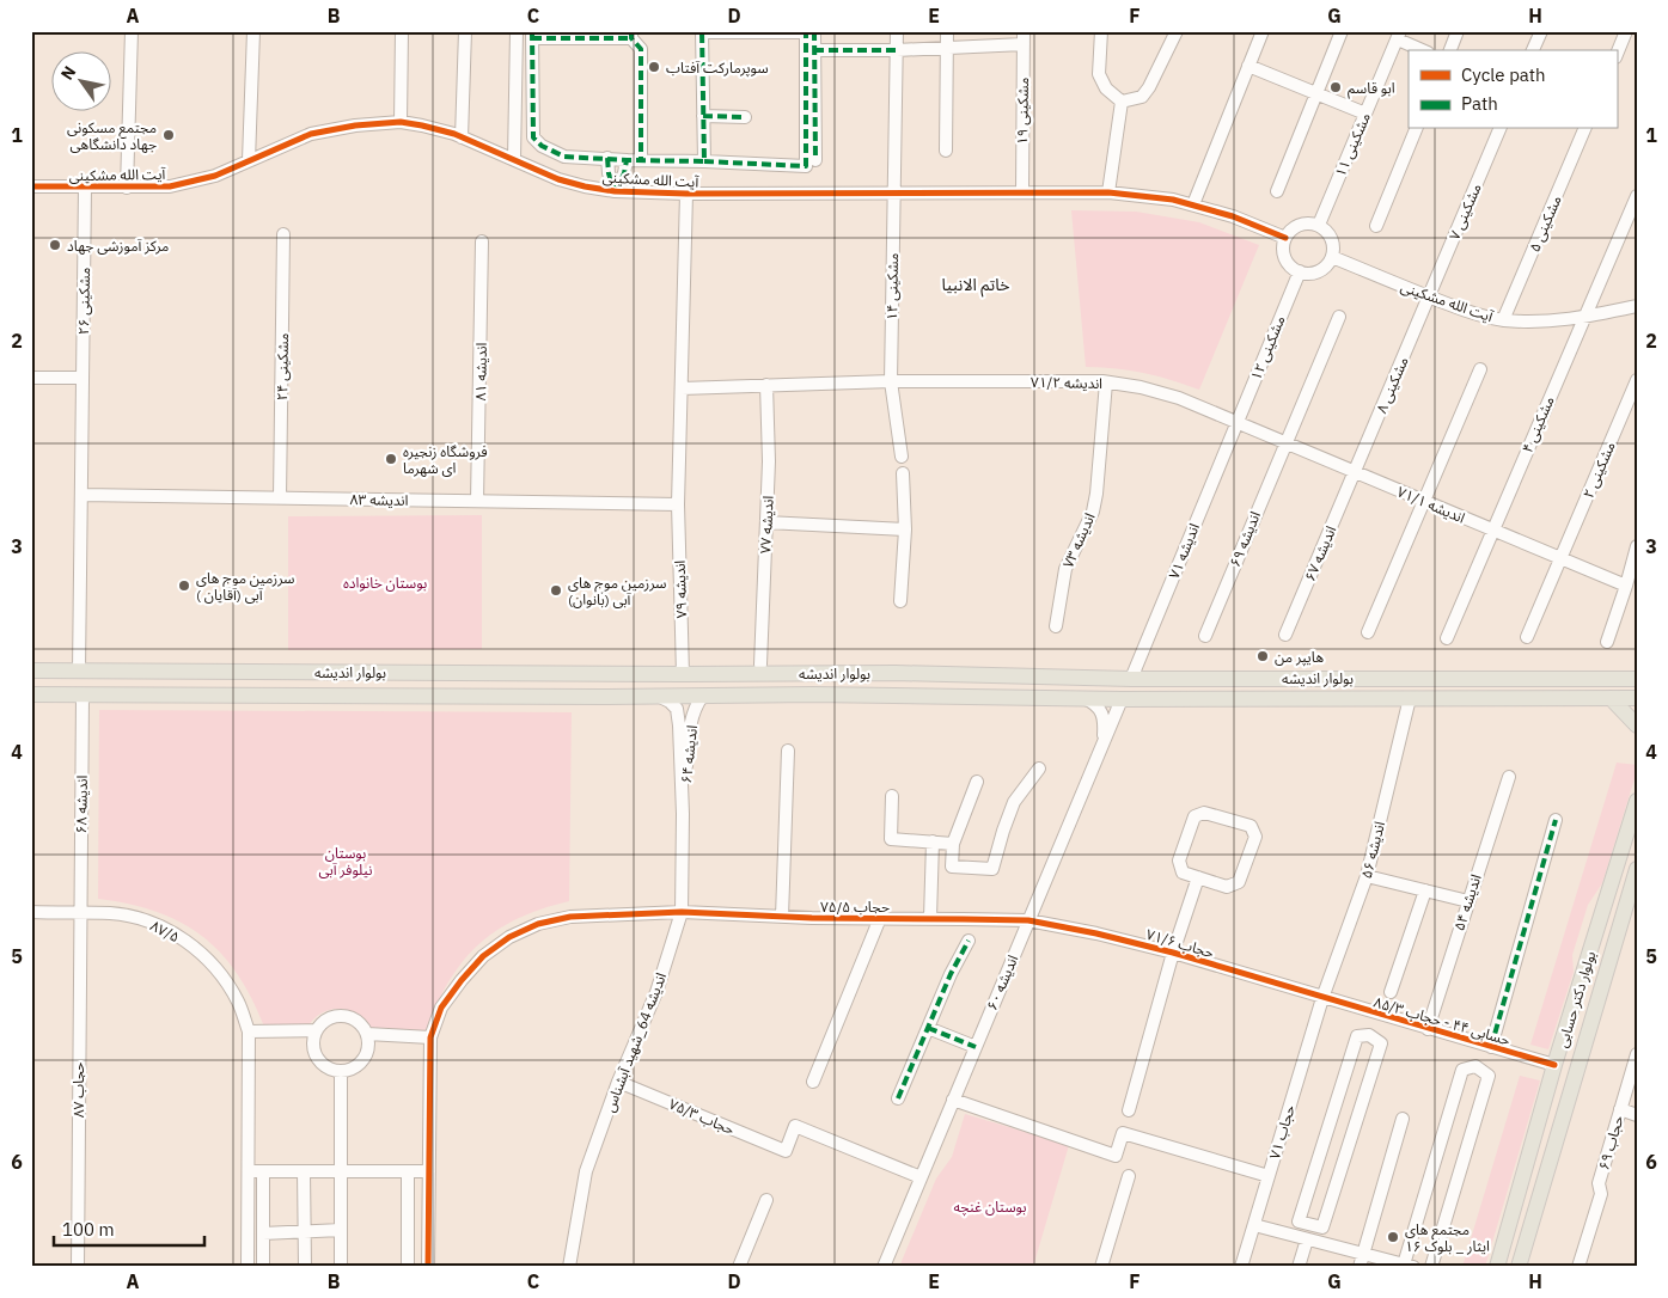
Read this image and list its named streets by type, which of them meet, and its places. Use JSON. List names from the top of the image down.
{
  "streets": {
    "main road": ["بولوار اندیشه", "بولوار دکتر حسابی"],
    "street": [
      "مشکینی ۱۹",
      "مشکینی ۱۱",
      "آیت الله مشکینی",
      "مشکینی ۷",
      "مشکینی ۵",
      "مشکینی ۱۴",
      "مشکینی ۲۶",
      "مشکینی ۱۲",
      "مشکینی ۲۴",
      "اندیشه ۸۱",
      "اندیشه ۷۱/۲",
      "مشکینی ۸",
      "مشکینی ۴",
      "مشکینی ۲",
      "اندیشه ۸۳",
      "اندیشه ۷۱/۱",
      "اندیشه ۷۷",
      "اندیشه ۶۹",
      "اندیشه ۷۳",
      "اندیشه ۷۱",
      "اندیشه ۶۷",
      "اندیشه ۷۹",
      "اندیشه ۶۴",
      "اندیشه ۶۸",
      "اندیشه ۵۶",
      "اندیشه ۵۴",
      "حجاب ۷۵/۵",
      "۸۷/۵",
      "حجاب ۷۱/۶",
      "اندیشه ۶۰",
      "حسابی ۴۴ - حجاب ۸۵/۳",
      "اندیشه 64_شهید آبشناس",
      "حجاب ۸۷",
      "حجاب ۷۵/۳",
      "حجاب ۷۱",
      "حجاب ۶۹"
    ]
  },
  "crossings": [
    ["مشکینی ۱۹", "آیت الله مشکینی"],
    ["مشکینی ۱۱", "آیت الله مشکینی"],
    ["مشکینی ۱۱", "مشکینی ۱۲"],
    ["آیت الله مشکینی", "مشکینی ۷"],
    ["آیت الله مشکینی", "مشکینی ۵"],
    ["آیت الله مشکینی", "مشکینی ۱۴"],
    ["آیت الله مشکینی", "مشکینی ۲۶"],
    ["آیت الله مشکینی", "مشکینی ۱۲"],
    ["آیت الله مشکینی", "مشکینی ۸"],
    ["آیت الله مشکینی", "مشکینی ۴"],
    ["آیت الله مشکینی", "اندیشه ۷۹"],
    ["مشکینی ۷", "مشکینی ۸"],
    ["مشکینی ۱۴", "اندیشه ۷۱/۲"],
    ["مشکینی ۱۲", "اندیشه ۷۱/۲"],
    ["مشکینی ۱۲", "اندیشه ۷۱/۱"],
    ["مشکینی ۱۲", "اندیشه ۷۱"],
    ["مشکینی ۲۴", "اندیشه ۸۳"],
    ["اندیشه ۸۱", "اندیشه ۸۳"],
    ["اندیشه ۷۱/۲", "اندیشه ۷۱/۱"],
    ["اندیشه ۷۱/۲", "اندیشه ۷۷"],
    ["اندیشه ۷۱/۲", "اندیشه ۷۳"],
    ["اندیشه ۷۱/۲", "اندیشه ۷۱"],
    ["اندیشه ۷۱/۲", "اندیشه ۷۹"],
    ["مشکینی ۸", "اندیشه ۷۱/۱"],
    ["مشکینی ۸", "اندیشه ۶۷"],
    ["مشکینی ۴", "اندیشه ۷۱/۱"],
    ["مشکینی ۲", "اندیشه ۷۱/۱"],
    ["اندیشه ۸۳", "اندیشه ۷۹"],
    ["اندیشه ۷۱/۱", "اندیشه ۶۹"],
    ["اندیشه ۷۱/۱", "اندیشه ۷۱"],
    ["اندیشه ۷۱/۱", "اندیشه ۶۷"],
    ["اندیشه ۷۱", "بولوار اندیشه"],
    ["اندیشه ۷۹", "بولوار اندیشه"],
    ["بولوار اندیشه", "اندیشه ۶۴"],
    ["بولوار اندیشه", "اندیشه ۶۸"],
    ["بولوار اندیشه", "اندیشه ۵۶"],
    ["بولوار اندیشه", "اندیشه ۶۰"],
    ["اندیشه ۶۴", "اندیشه 64_شهید آبشناس"],
    ["اندیشه ۶۸", "۸۷/۵"],
    ["اندیشه ۶۸", "حجاب ۸۷"],
    ["اندیشه ۵۶", "حجاب ۷۱/۶"],
    ["اندیشه ۵۶", "حسابی ۴۴ - حجاب ۸۵/۳"],
    ["اندیشه ۵۶", "حجاب ۷۱"],
    ["اندیشه ۵۴", "حسابی ۴۴ - حجاب ۸۵/۳"],
    ["حجاب ۷۵/۵", "حجاب ۷۱/۶"],
    ["حجاب ۷۵/۵", "اندیشه ۶۰"],
    ["حجاب ۷۵/۵", "اندیشه 64_شهید آبشناس"],
    ["۸۷/۵", "حجاب ۸۷"],
    ["حجاب ۷۱/۶", "اندیشه ۶۰"],
    ["حجاب ۷۱/۶", "حسابی ۴۴ - حجاب ۸۵/۳"],
    ["حجاب ۷۱/۶", "حجاب ۷۱"],
    ["اندیشه ۶۰", "حجاب ۷۵/۳"],
    ["بولوار دکتر حسابی", "حسابی ۴۴ - حجاب ۸۵/۳"],
    ["حسابی ۴۴ - حجاب ۸۵/۳", "حجاب ۷۱"],
    ["اندیشه 64_شهید آبشناس", "حجاب ۷۵/۳"]
  ],
  "districts": ["خاتم الانبیا"],
  "parks": ["بوستان خانواده", "بوستان نیلوفر آبی", "بوستان غنچه"],
  "places": [
    "سوپرمارکت آفتاب",
    "ابو قاسم",
    "مجتمع مسکونی جهاد دانشگاهی",
    "مرکز آموزشی جهاد",
    "فروشگاه زنجیره ای شهرما",
    "سرزمین موج های آبی (آقایان )",
    "سرزمین موج های آبی (بانوان)",
    "هایپر من",
    "مجتمع های ایثار _ بلوک ۱۶"
  ],
  "legend": ["Cycle path", "Path"],
  "scale_bar": "100 m",
  "north": "top left",
  "grid": {
    "columns": [
      "A",
      "B",
      "C",
      "D",
      "E",
      "F",
      "G",
      "H"
    ],
    "rows": [
      "1",
      "2",
      "3",
      "4",
      "5",
      "6"
    ]
  }
}
